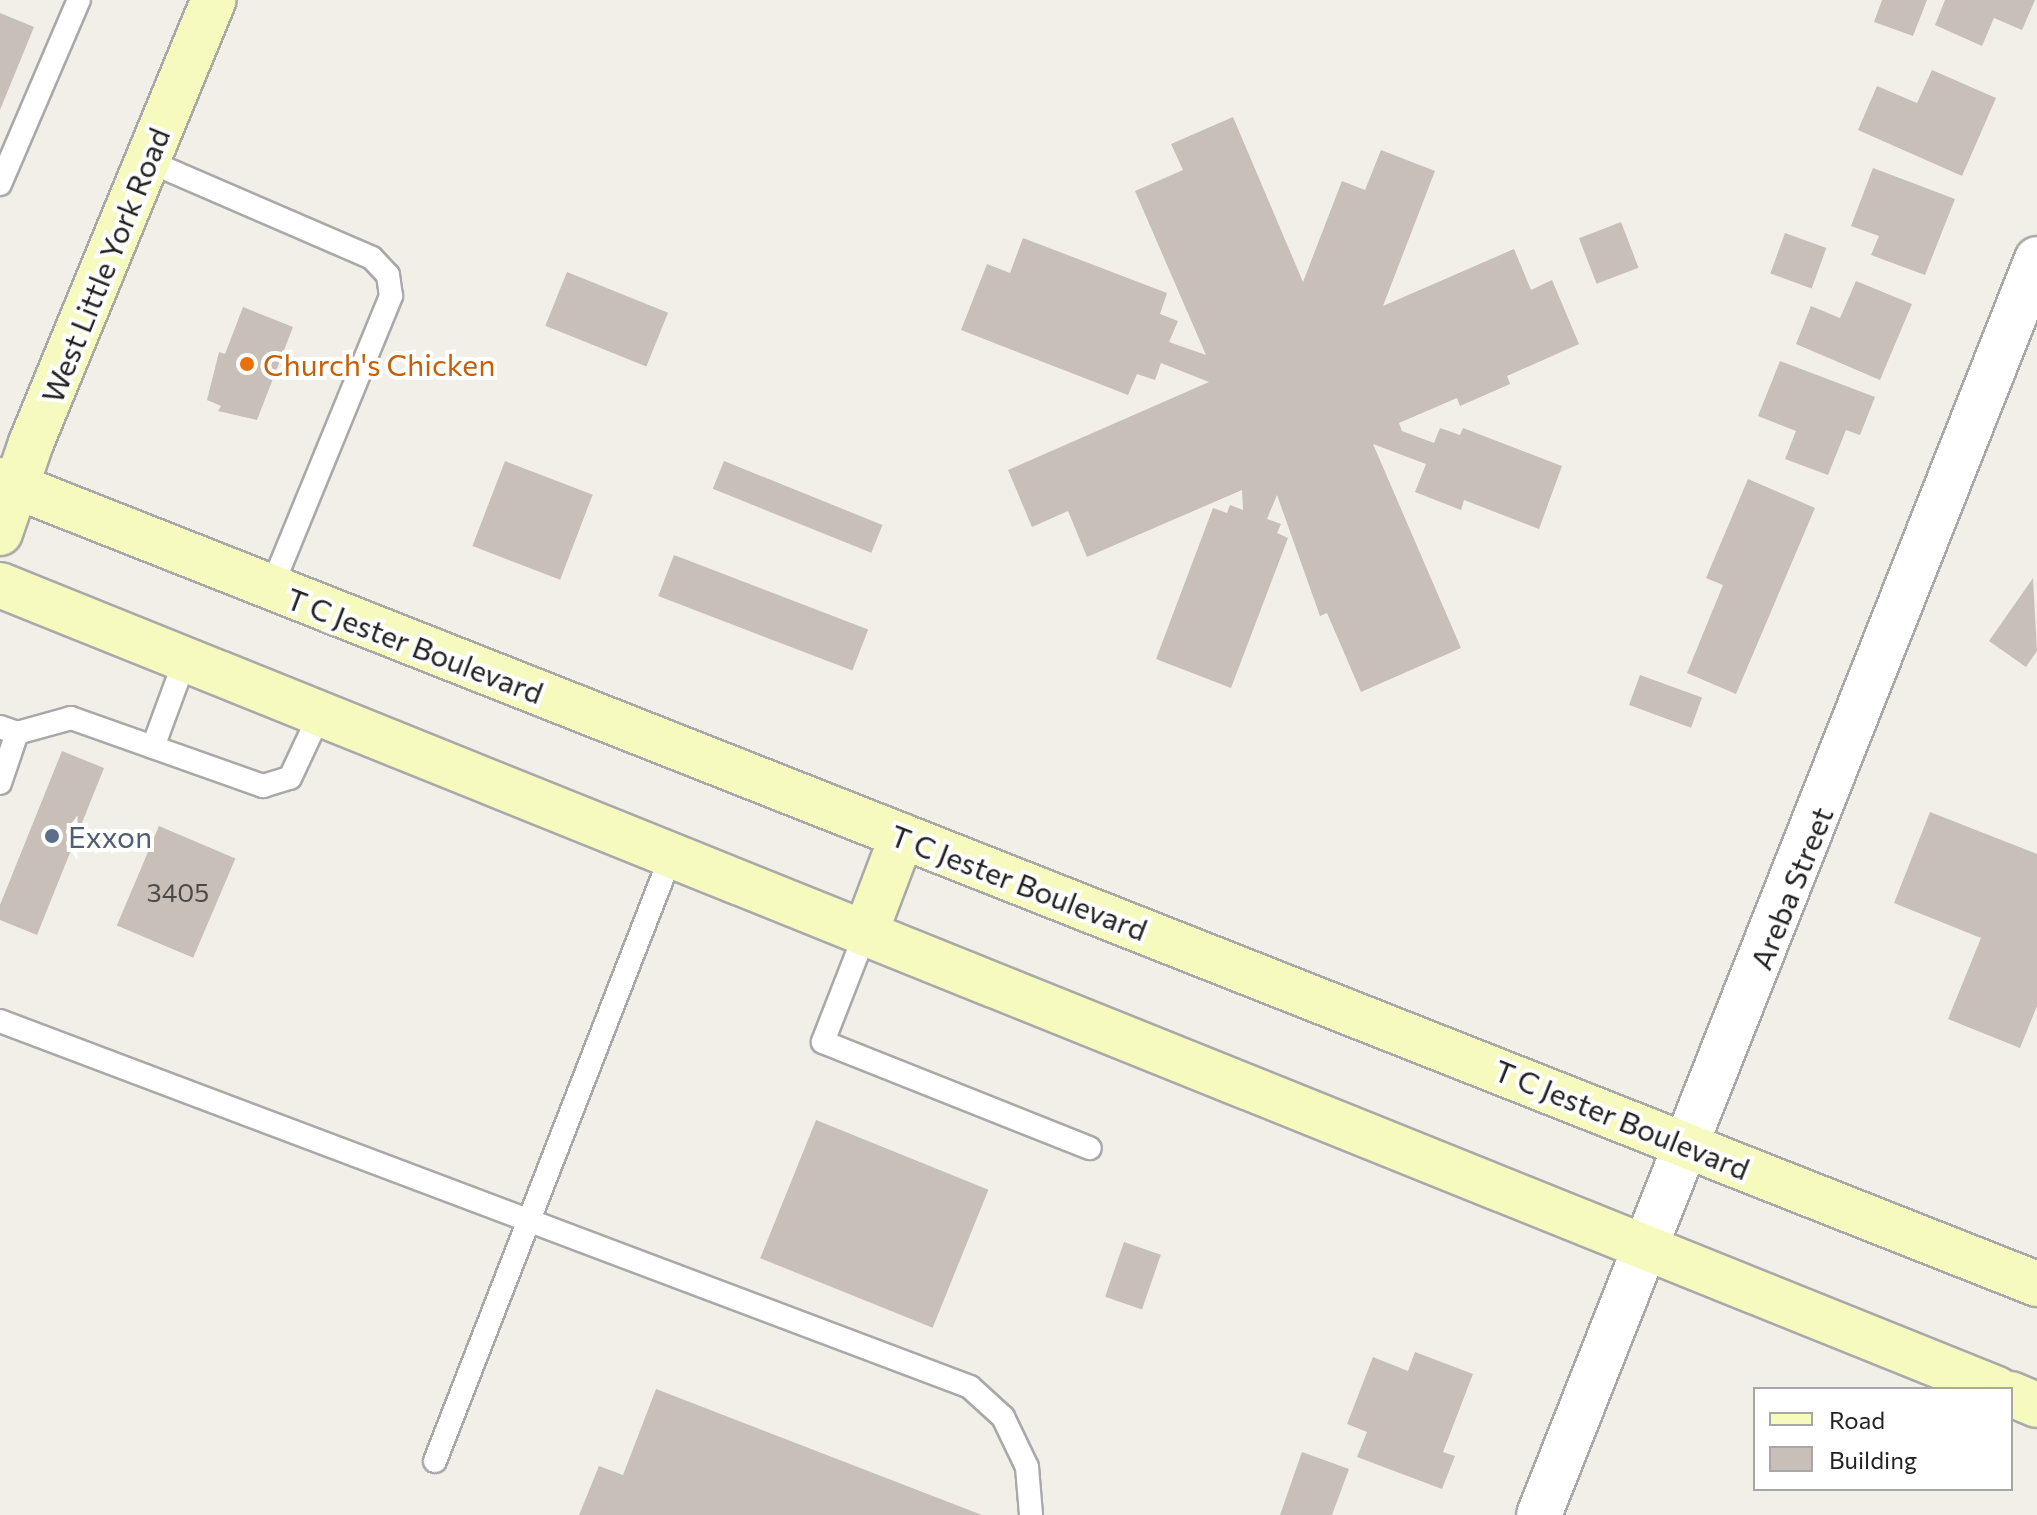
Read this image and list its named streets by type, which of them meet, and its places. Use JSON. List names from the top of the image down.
{
  "streets": {
    "main road": ["West Little York Road", "T C Jester Boulevard"],
    "street": ["Areba Street"]
  },
  "crossings": [
    ["West Little York Road", "T C Jester Boulevard"],
    ["T C Jester Boulevard", "Areba Street"]
  ],
  "places": ["Church's Chicken", "Exxon"],
  "house_numbers": ["3405"],
  "legend": ["Road", "Building"]
}
